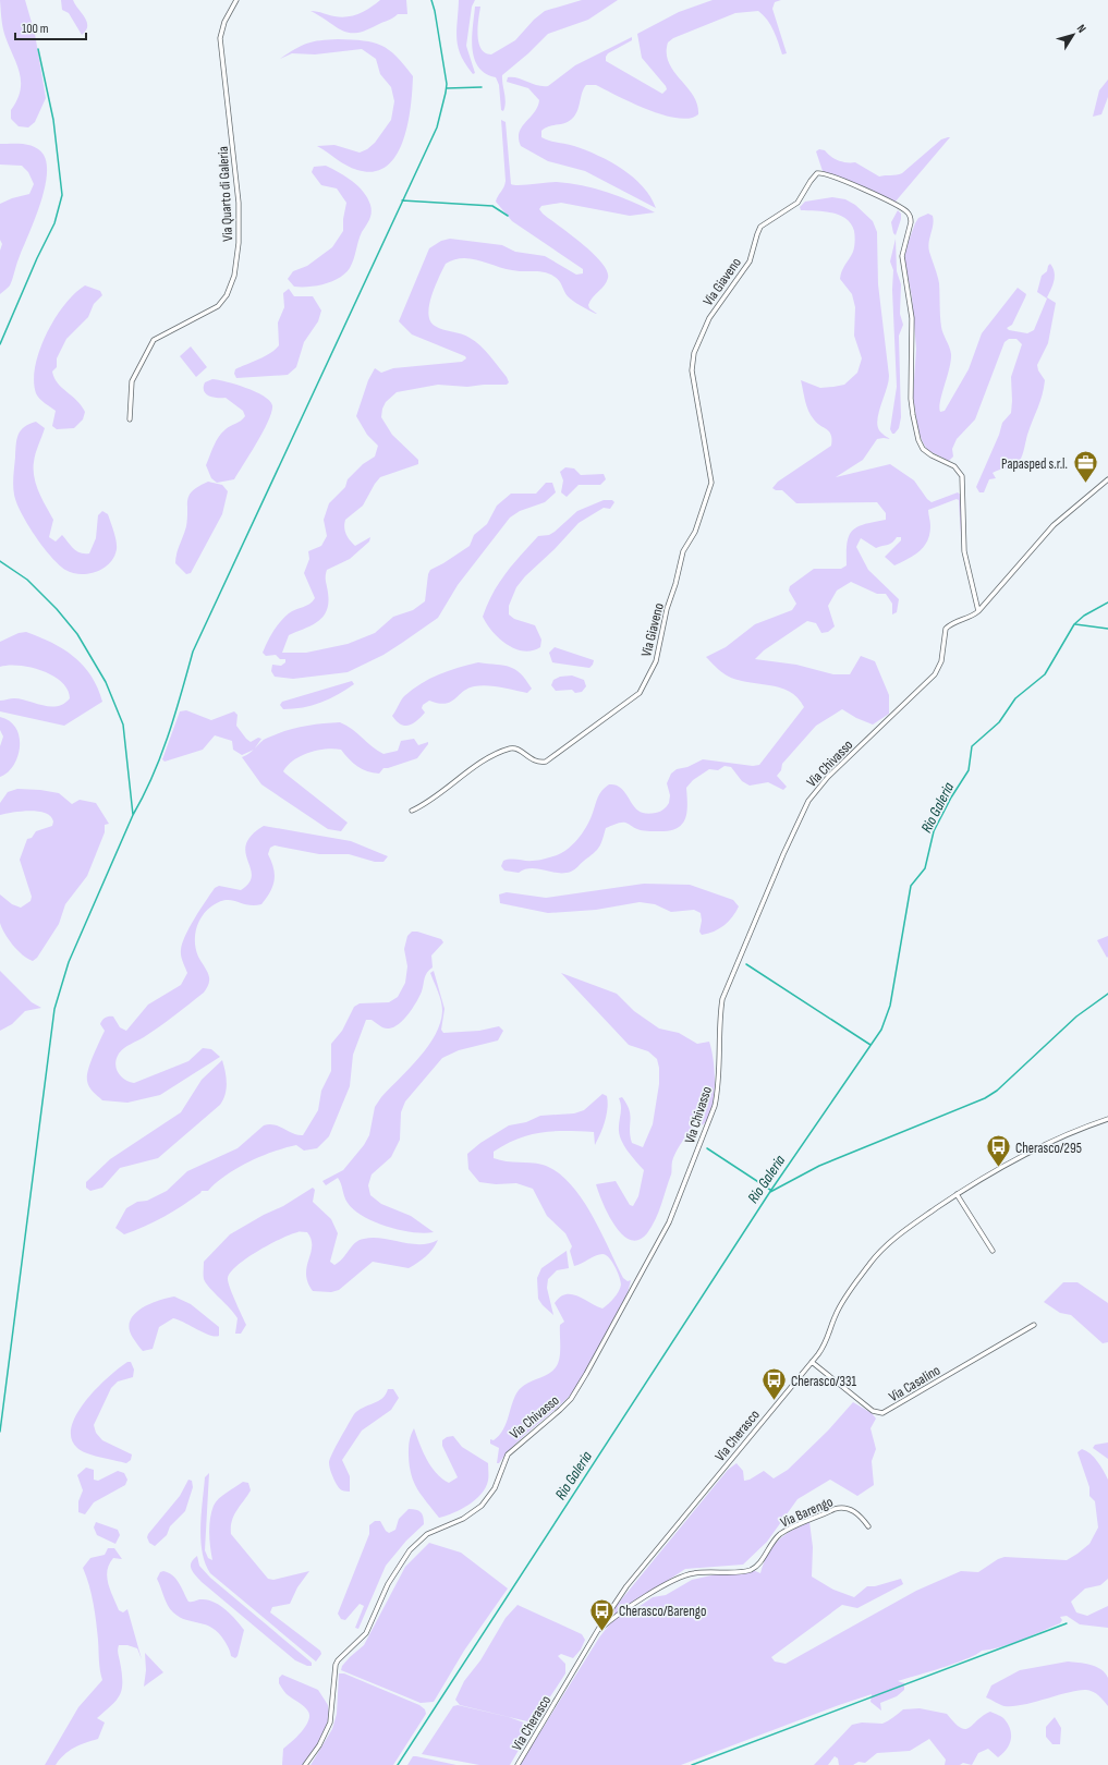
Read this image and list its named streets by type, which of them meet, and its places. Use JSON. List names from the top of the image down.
{
  "streets": {
    "street": [
      "Via Quarto di Galeria",
      "Via Giaveno",
      "Via Chivasso",
      "Via Casalino",
      "Via Cherasco",
      "Via Barengo"
    ]
  },
  "crossings": [
    ["Via Giaveno", "Via Chivasso"],
    ["Via Casalino", "Via Cherasco"],
    ["Via Cherasco", "Via Barengo"]
  ],
  "water": ["Rio Galeria"],
  "places": {
    "office": ["Papasped s.r.l."],
    "bus stop": ["Cherasco/295", "Cherasco/331", "Cherasco/Barengo"]
  },
  "scale_bar": "100 m",
  "north": "top right"
}
